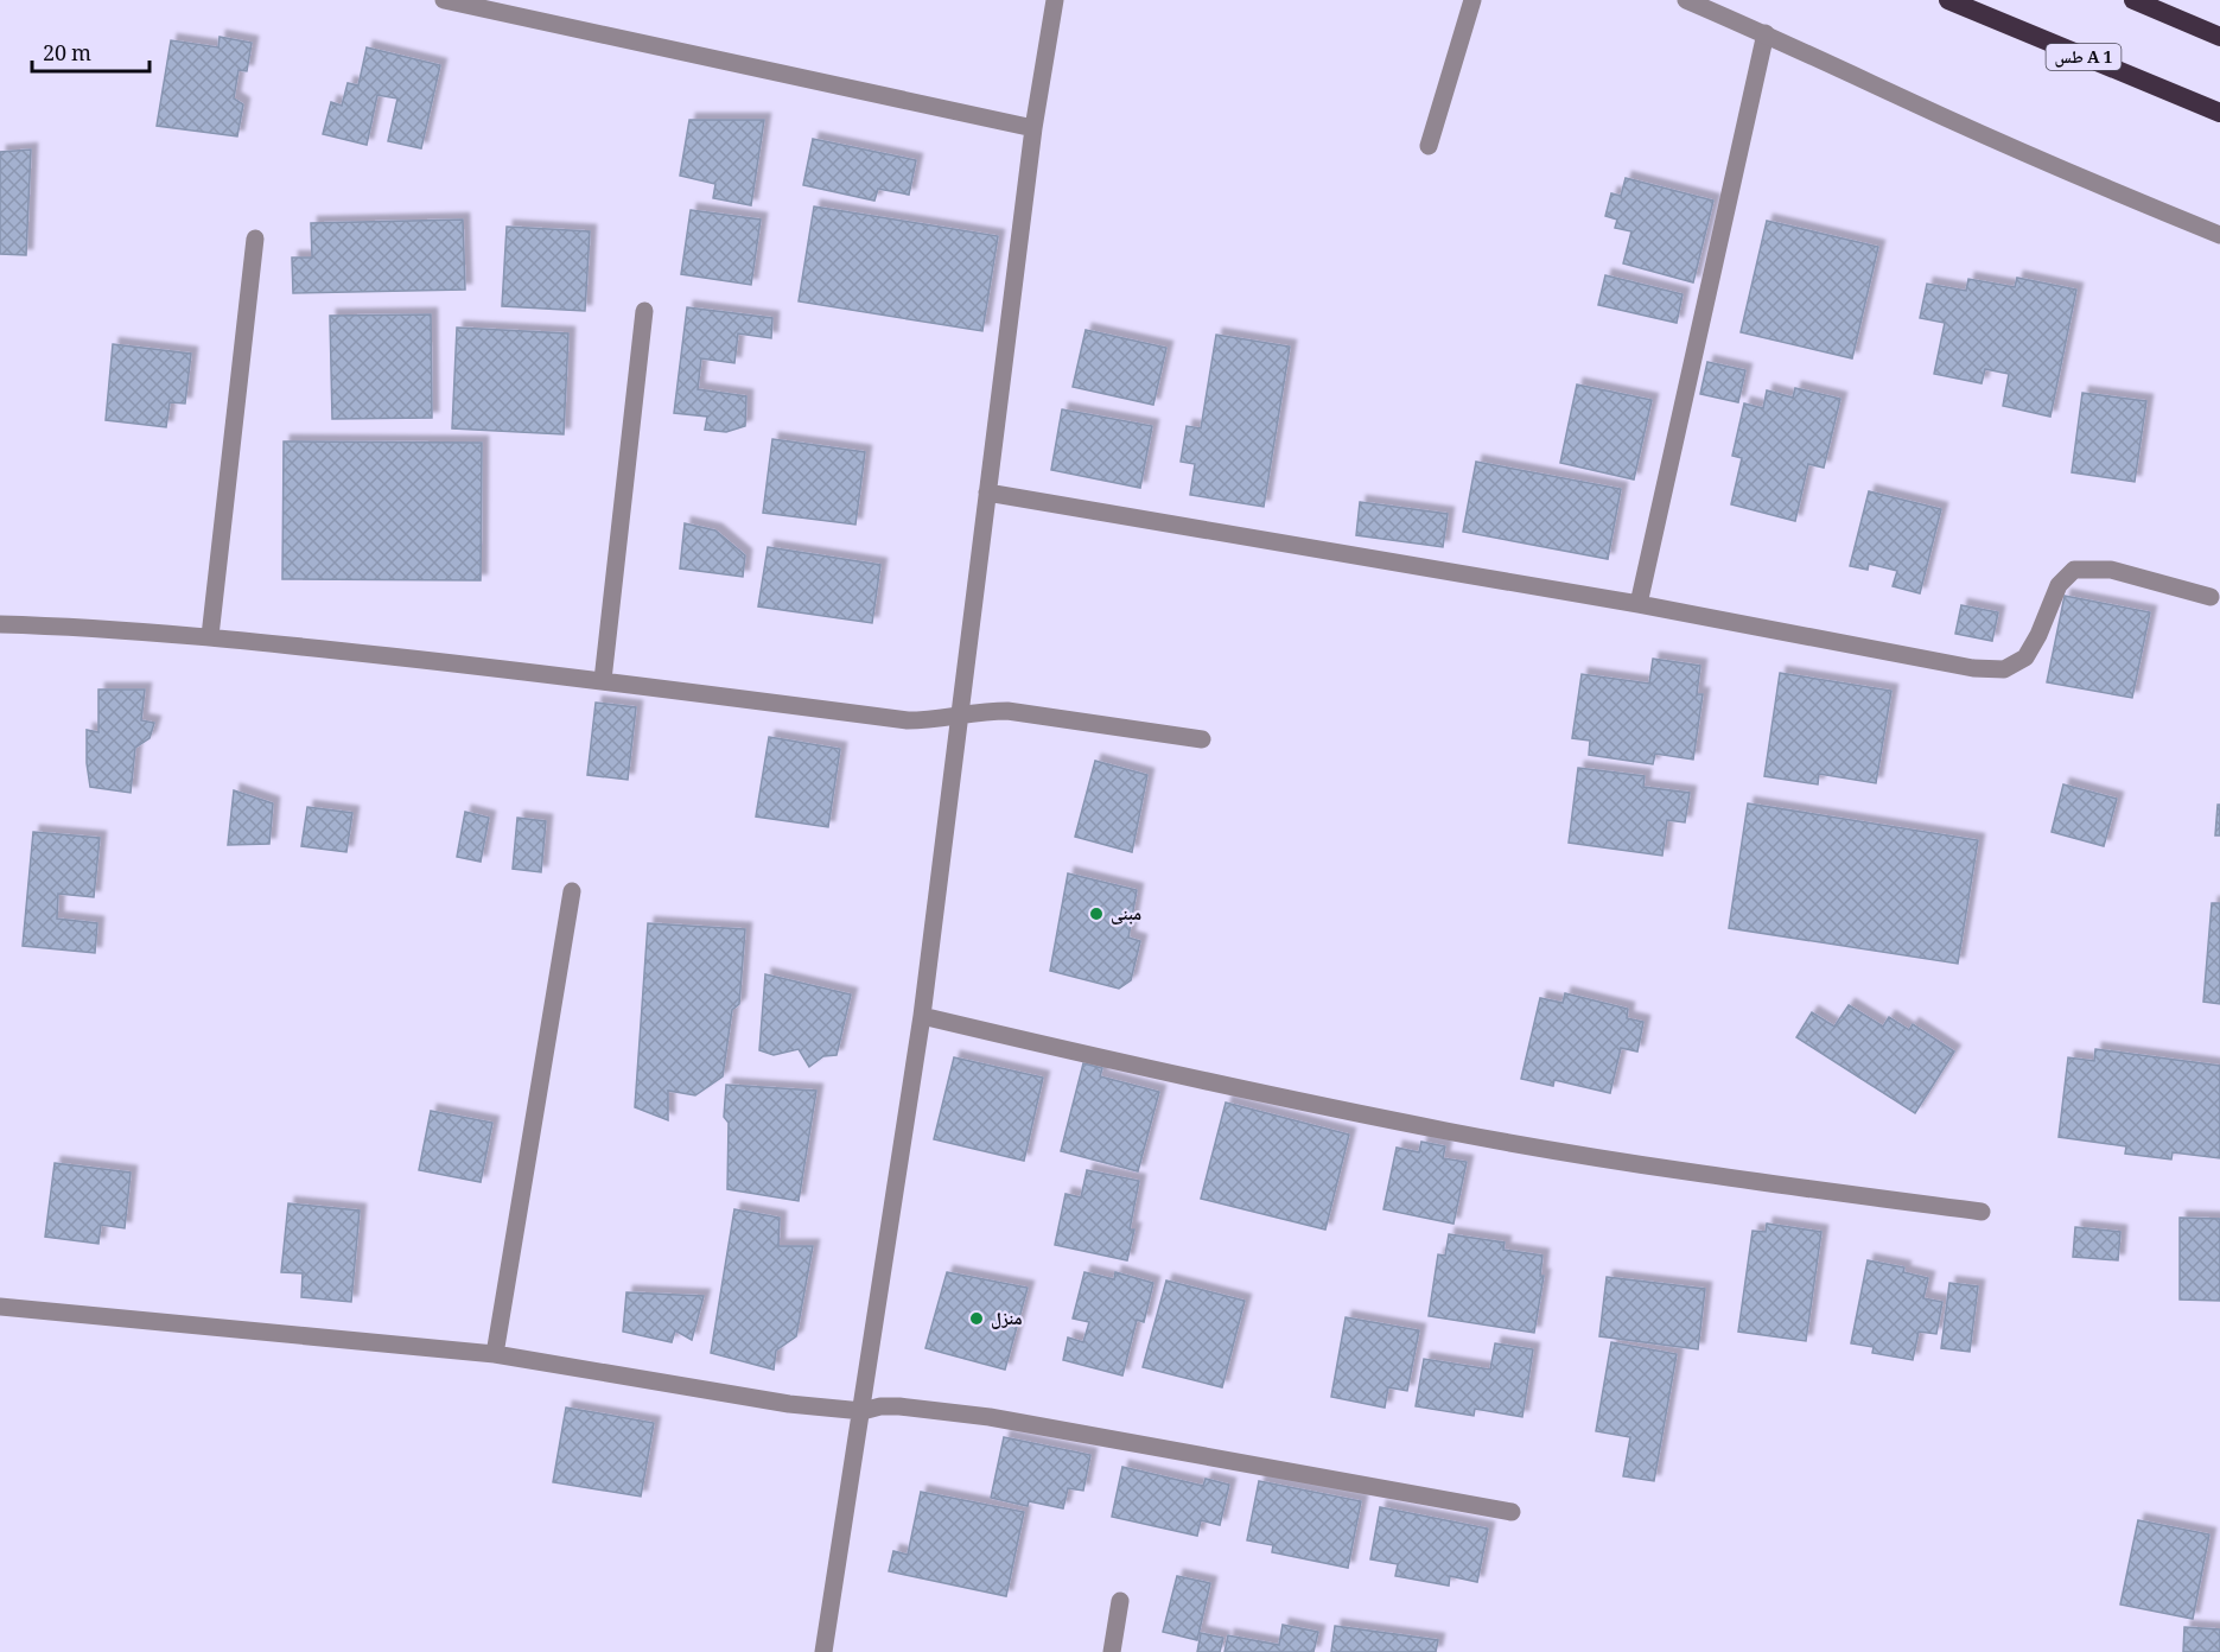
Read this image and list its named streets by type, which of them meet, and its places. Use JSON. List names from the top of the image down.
{
  "streets": {
    "highway": ["طس A 1"]
  },
  "places": ["مبنى", "منزل"],
  "scale_bar": "20 m"
}
